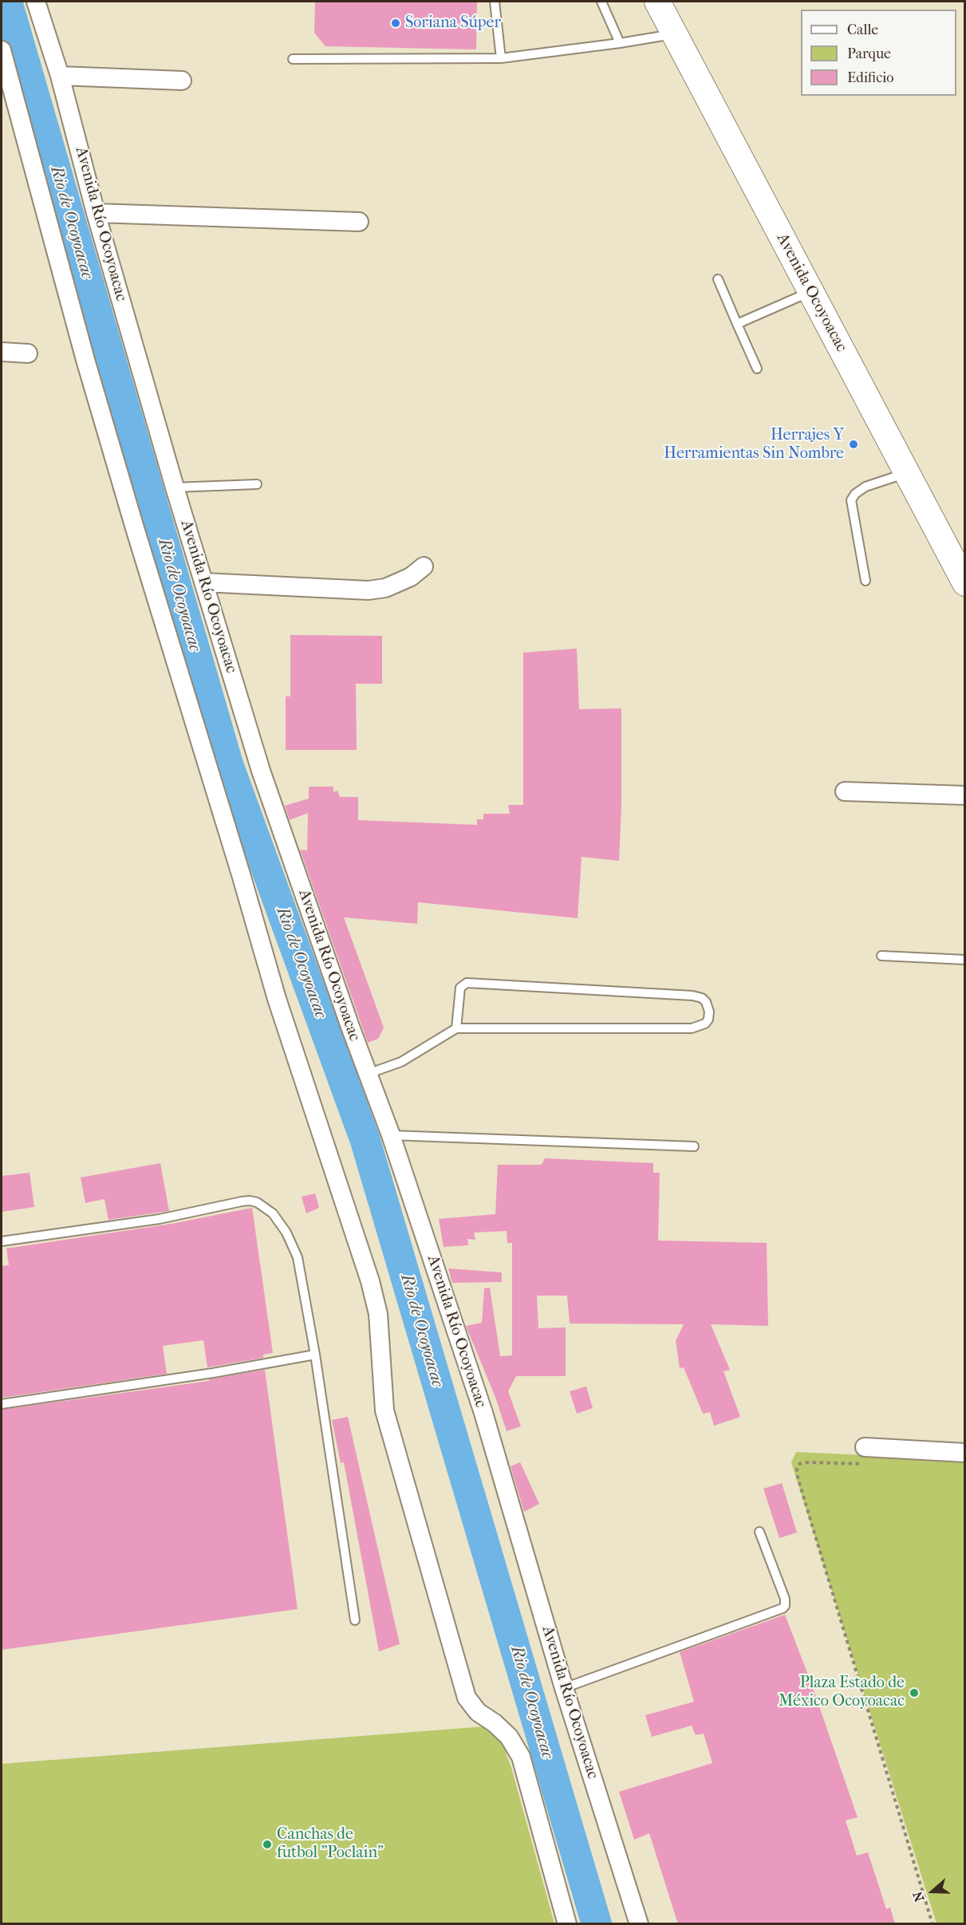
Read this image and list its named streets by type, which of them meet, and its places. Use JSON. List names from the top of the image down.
{
  "streets": {
    "main road": ["Avenida Ocoyoacac"],
    "street": ["Avenida Río Ocoyoacac"]
  },
  "water": ["Rio de Ocoyoacac"],
  "places": [
    "Soriana Súper",
    "Herrajes Y Herramientas Sin Nombre",
    "Plaza Estado de México Ocoyoacac",
    "Canchas de futbol \"Poclain\""
  ],
  "legend": ["Calle", "Parque", "Edificio"],
  "north": "left"
}
